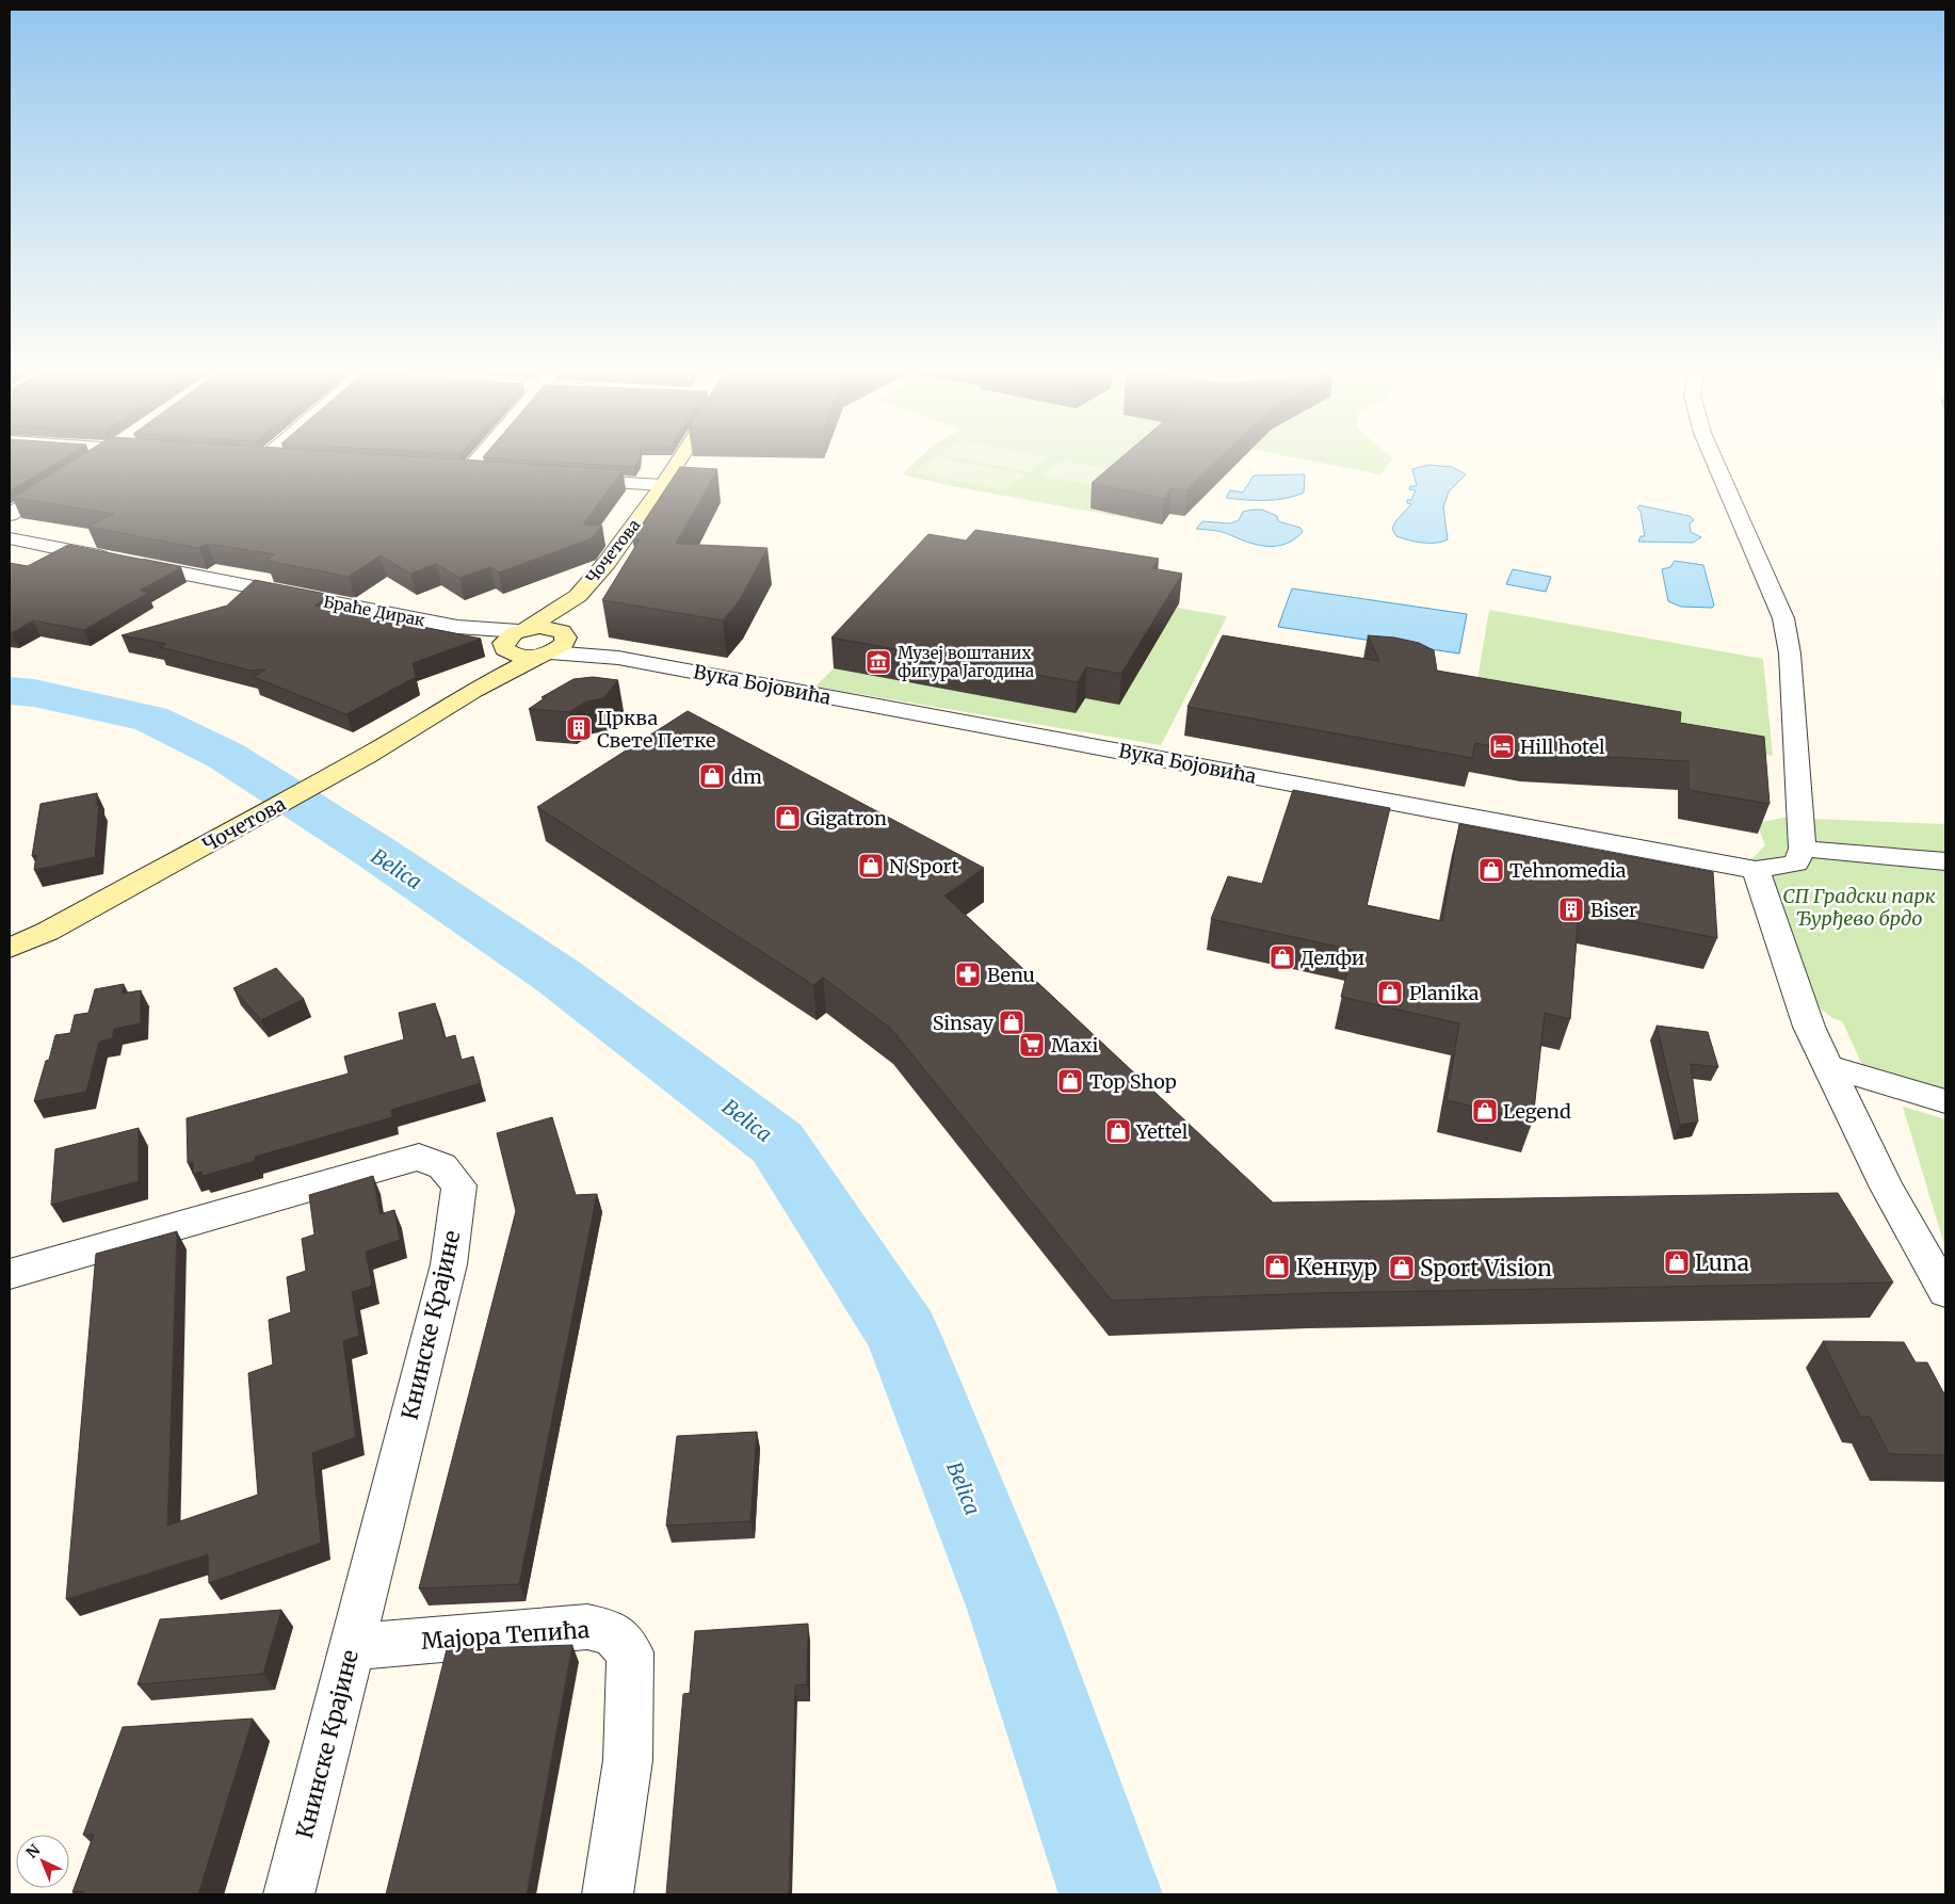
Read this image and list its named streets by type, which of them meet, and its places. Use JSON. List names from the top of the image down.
{
  "streets": {
    "street": [
      "Чочетова",
      "Браће Дирак",
      "Вука Бојовића",
      "Книнске Крајине",
      "Мајора Тепића"
    ]
  },
  "crossings": [
    ["Чочетова", "Браће Дирак"],
    ["Чочетова", "Вука Бојовића"],
    ["Книнске Крајине", "Мајора Тепића"]
  ],
  "water": ["Belica"],
  "parks": ["СП Градски парк Ђурђево брдо"],
  "places": {
    "museum": ["Музеј воштаних фигура Јагодина"],
    "building": ["Црква Свете Петке", "Biser"],
    "hotel": ["Hill hotel"],
    "shop": [
      "dm",
      "Gigatron",
      "N Sport",
      "Tehnomedia",
      "Делфи",
      "Planika",
      "Sinsay",
      "Top Shop",
      "Legend",
      "Yettel",
      "Luna",
      "Кенгур",
      "Sport Vision"
    ],
    "pharmacy": ["Benu"],
    "supermarket": ["Maxi"]
  },
  "north": "top left"
}
